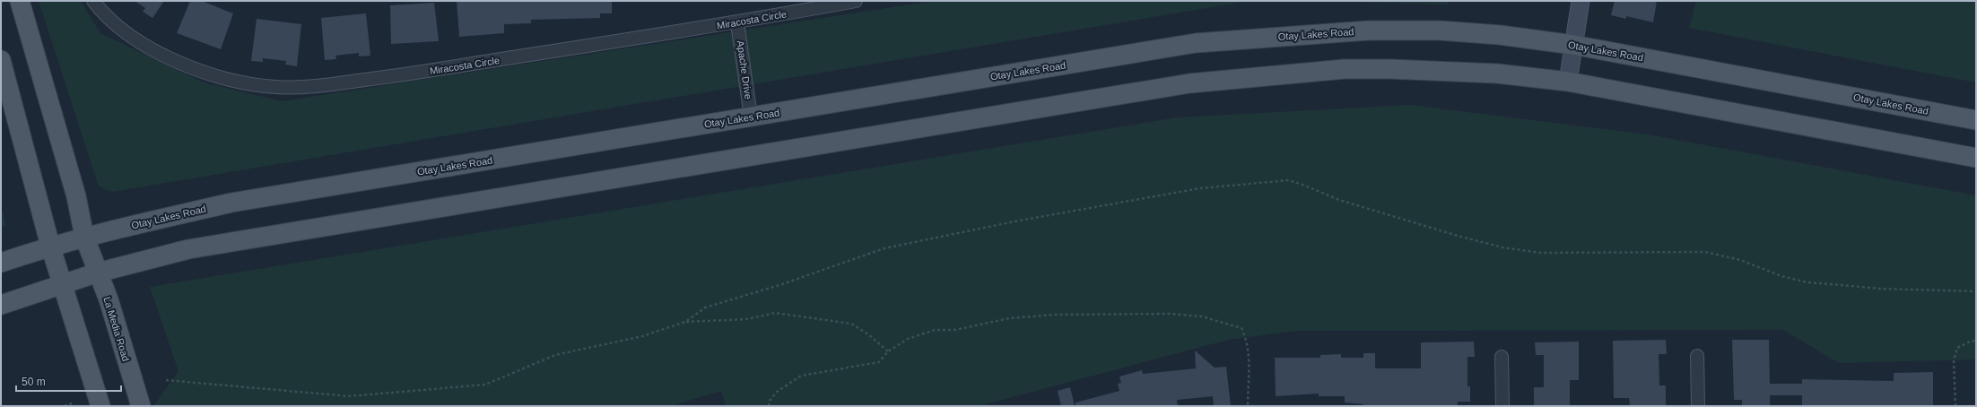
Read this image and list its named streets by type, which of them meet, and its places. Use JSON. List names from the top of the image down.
{
  "streets": {
    "main road": ["Otay Lakes Road", "La Media Road"],
    "street": ["Miracosta Circle", "Apache Drive"]
  },
  "crossings": [
    ["Miracosta Circle", "Apache Drive"],
    ["Otay Lakes Road", "Apache Drive"]
  ],
  "scale_bar": "50 m"
}
